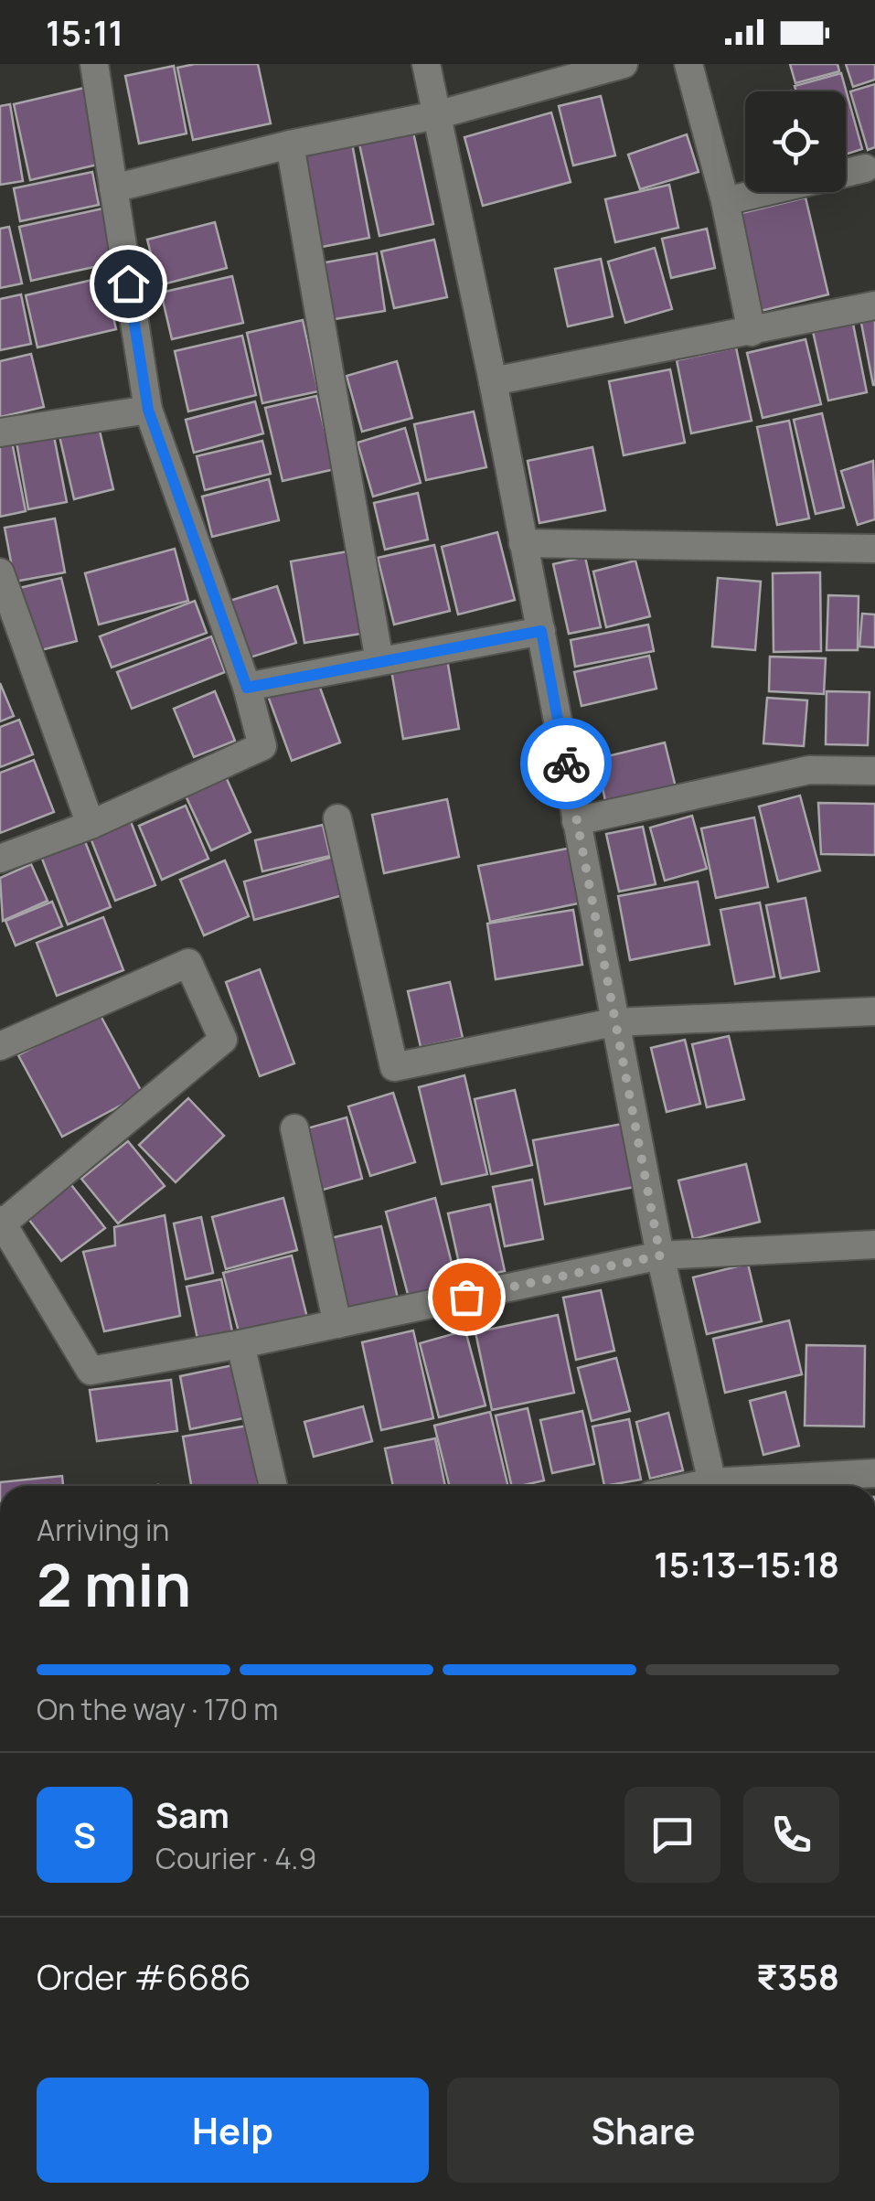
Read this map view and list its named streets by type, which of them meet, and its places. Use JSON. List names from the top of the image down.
{
  "page": {
    "status": "15:11",
    "heading": ["2 min", "Arriving in", "15:13–15:18"],
    "panel": [
      "Sam",
      "Courier · 4.9",
      "Order #6686",
      "₹358"
    ],
    "bar": "On the way · 170 m",
    "round": "S",
    "buttons": ["Help", "Share"]
  }
}
